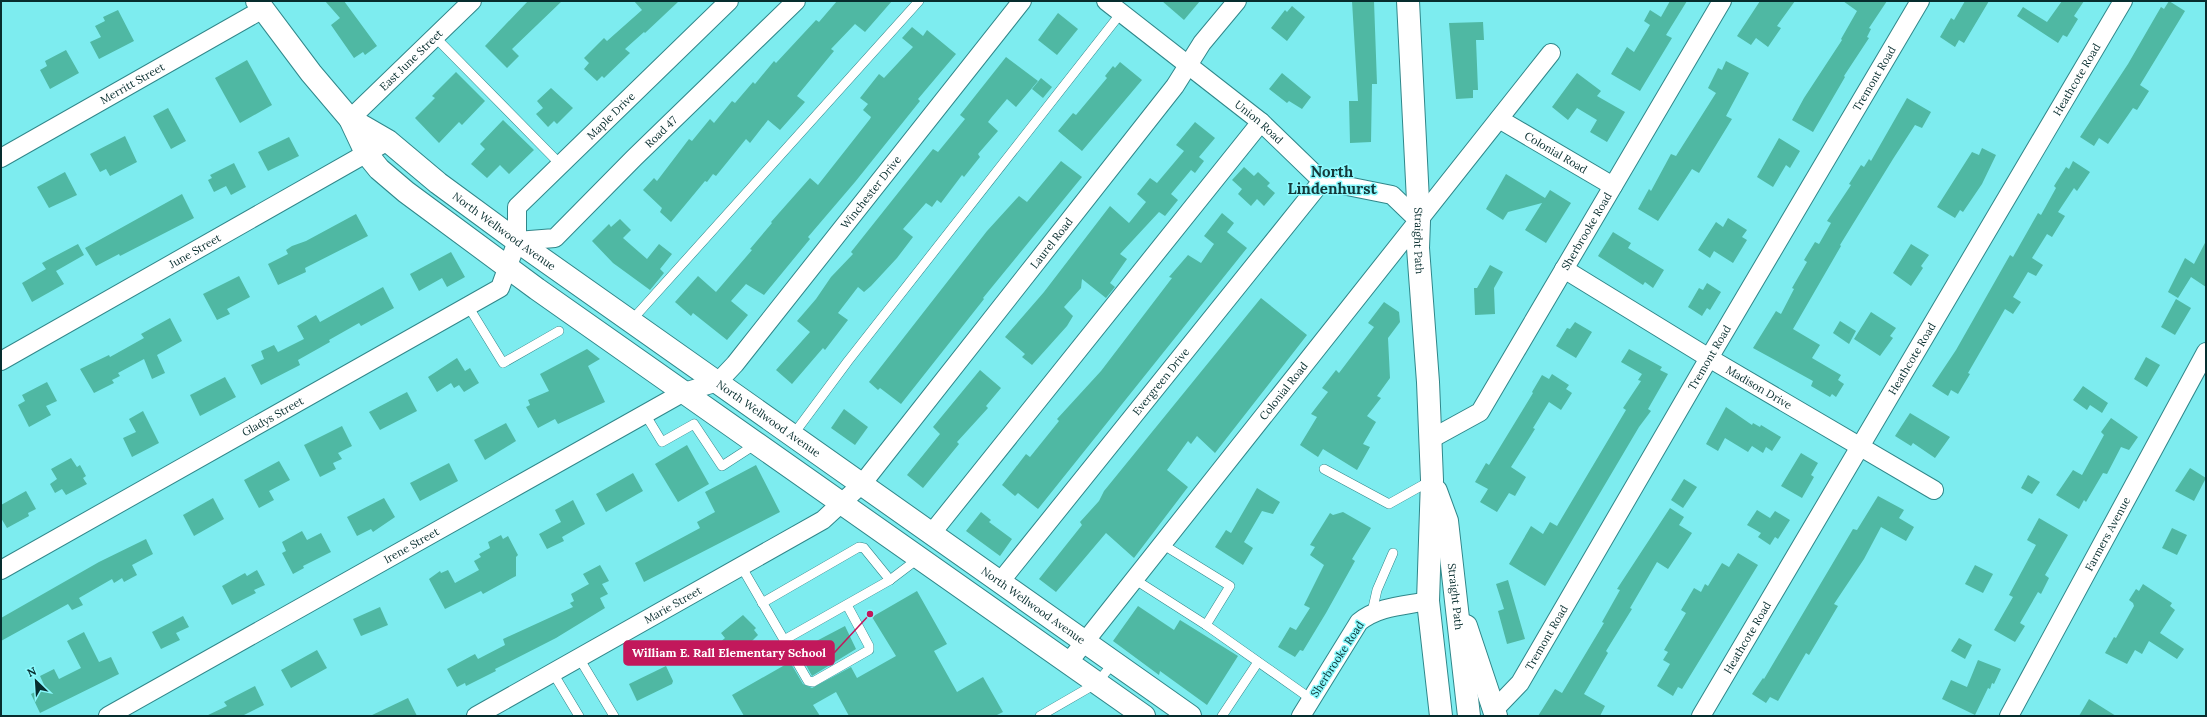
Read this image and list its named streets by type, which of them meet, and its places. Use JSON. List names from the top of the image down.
{
  "streets": {
    "main road": ["North Wellwood Avenue", "Straight Path"],
    "street": [
      "East June Street",
      "Tremont Road",
      "Heathcote Road",
      "Merritt Street",
      "Maple Drive",
      "Union Road",
      "Road 47",
      "Colonial Road",
      "Winchester Drive",
      "Sherbrooke Road",
      "Laurel Road",
      "June Street",
      "Evergreen Drive",
      "Madison Drive",
      "Gladys Street",
      "Farmers Avenue",
      "Irene Street",
      "Marie Street"
    ]
  },
  "crossings": [
    ["East June Street", "North Wellwood Avenue"],
    ["Tremont Road", "Madison Drive"],
    ["Heathcote Road", "Madison Drive"],
    ["Merritt Street", "North Wellwood Avenue"],
    ["Maple Drive", "Road 47"],
    ["Maple Drive", "North Wellwood Avenue"],
    ["Maple Drive", "Gladys Street"],
    ["Union Road", "Laurel Road"],
    ["Union Road", "Evergreen Drive"],
    ["Road 47", "North Wellwood Avenue"],
    ["Road 47", "Gladys Street"],
    ["Colonial Road", "North Wellwood Avenue"],
    ["Colonial Road", "Sherbrooke Road"],
    ["Colonial Road", "Straight Path"],
    ["Winchester Drive", "North Wellwood Avenue"],
    ["Winchester Drive", "Irene Street"],
    ["North Wellwood Avenue", "Laurel Road"],
    ["North Wellwood Avenue", "June Street"],
    ["North Wellwood Avenue", "Evergreen Drive"],
    ["North Wellwood Avenue", "Gladys Street"],
    ["North Wellwood Avenue", "Irene Street"],
    ["North Wellwood Avenue", "Marie Street"],
    ["Sherbrooke Road", "Straight Path"],
    ["Sherbrooke Road", "Madison Drive"],
    ["Laurel Road", "Marie Street"]
  ],
  "districts": ["North Lindenhurst"],
  "places": ["William E. Rall Elementary School"],
  "north": "top left"
}
